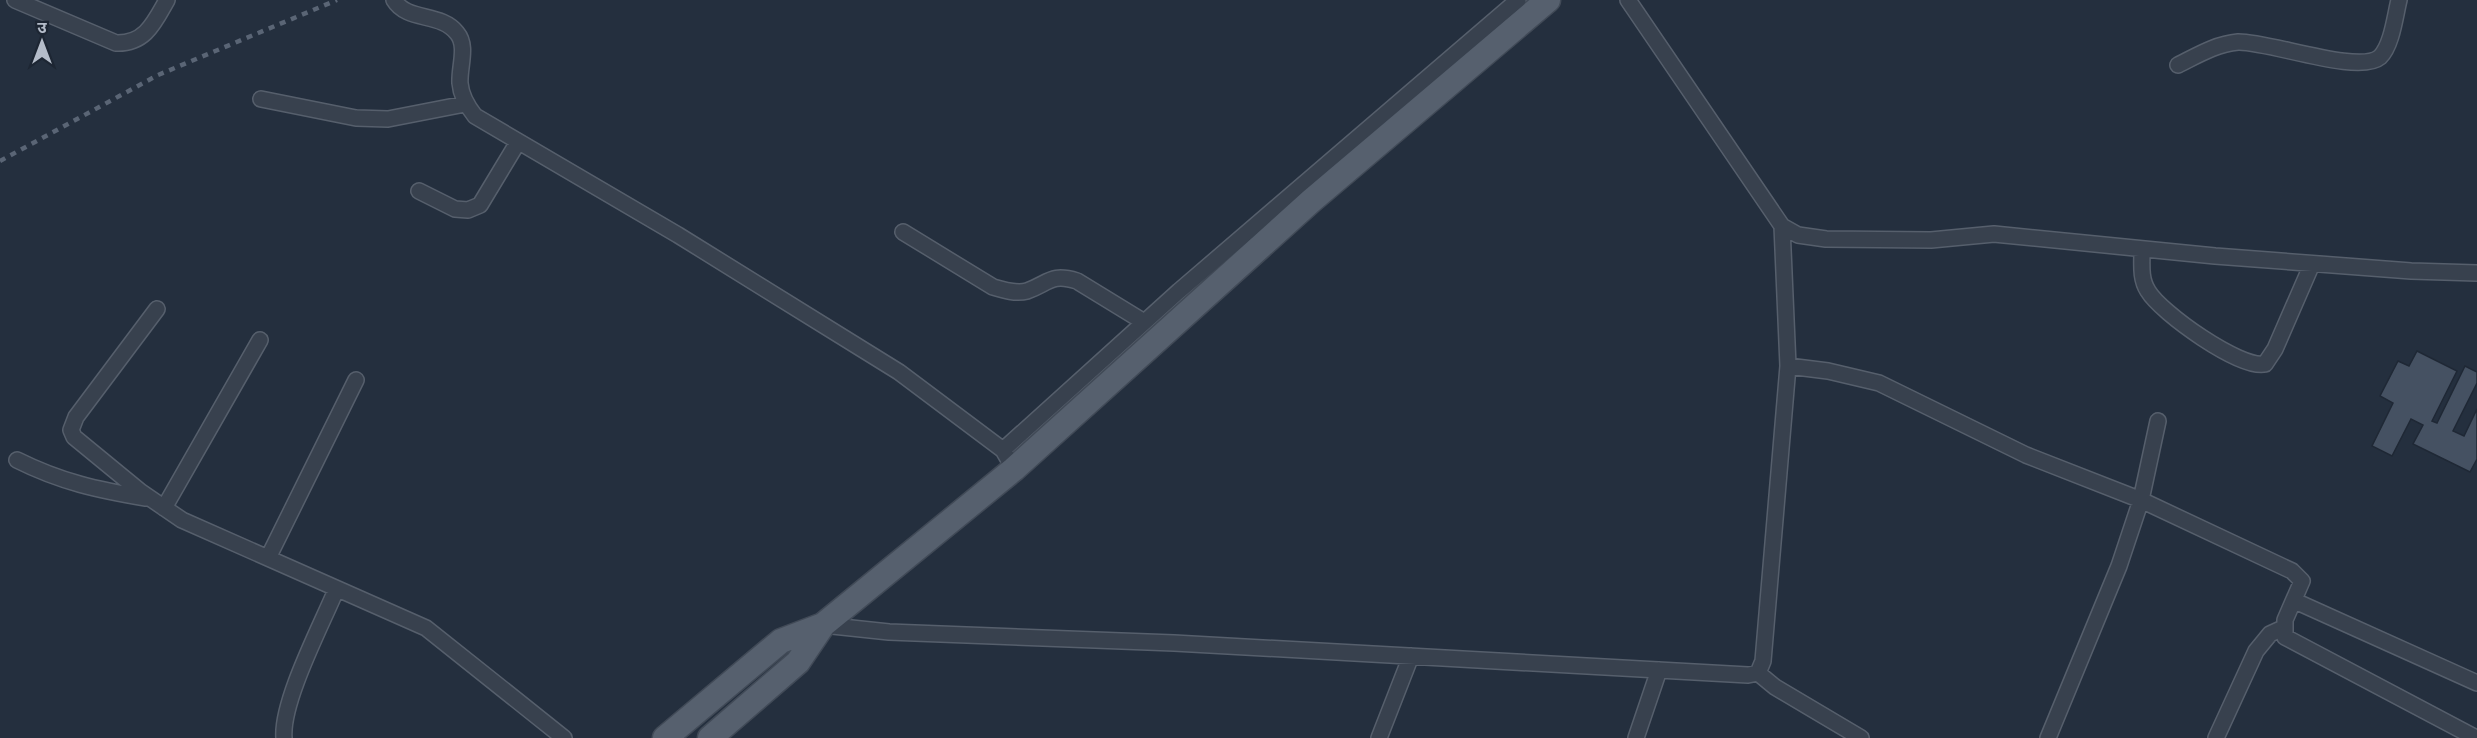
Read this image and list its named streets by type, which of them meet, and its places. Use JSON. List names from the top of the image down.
{
  "north": "top"
}
